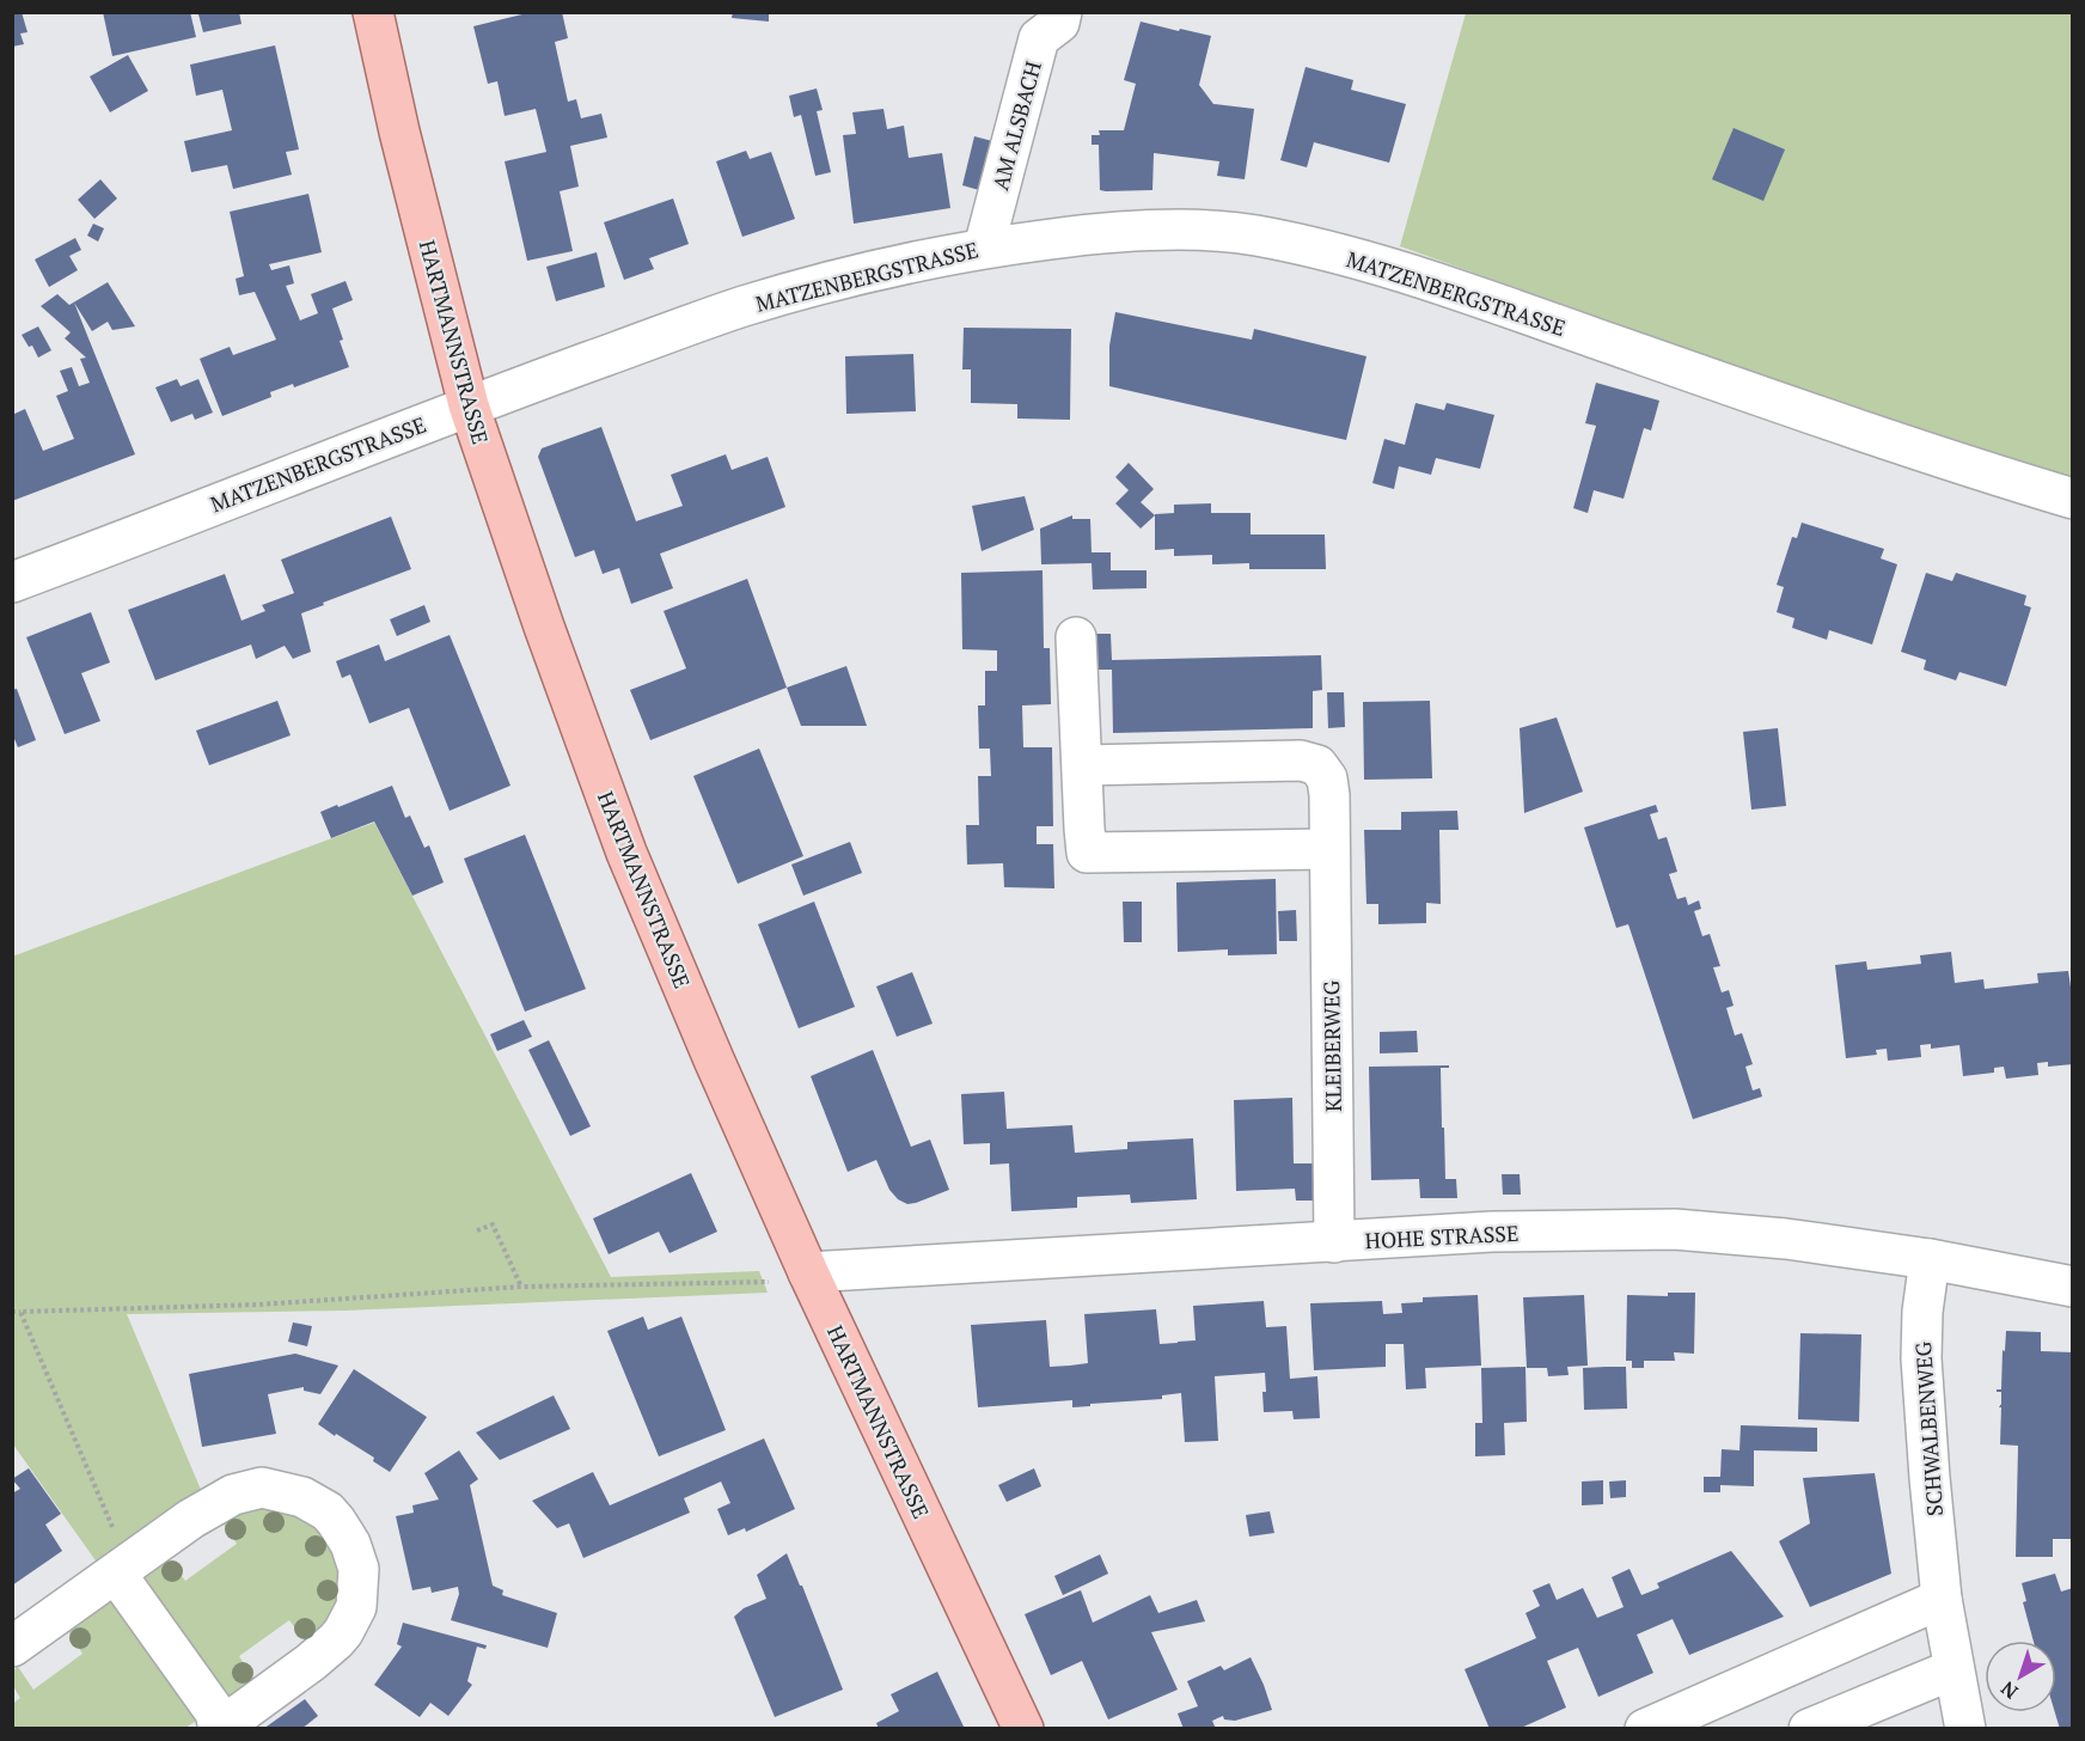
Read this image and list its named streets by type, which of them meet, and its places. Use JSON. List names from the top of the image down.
{
  "streets": {
    "main road": ["HARTMANNSTRASSE"],
    "street": [
      "AM ALSBACH",
      "MATZENBERGSTRASSE",
      "KLEIBERWEG",
      "HOHE STRASSE",
      "SCHWALBENWEG"
    ]
  },
  "crossings": [
    ["AM ALSBACH", "MATZENBERGSTRASSE"],
    ["MATZENBERGSTRASSE", "HARTMANNSTRASSE"],
    ["HARTMANNSTRASSE", "HOHE STRASSE"],
    ["KLEIBERWEG", "HOHE STRASSE"],
    ["HOHE STRASSE", "SCHWALBENWEG"]
  ],
  "north": "bottom left"
}
